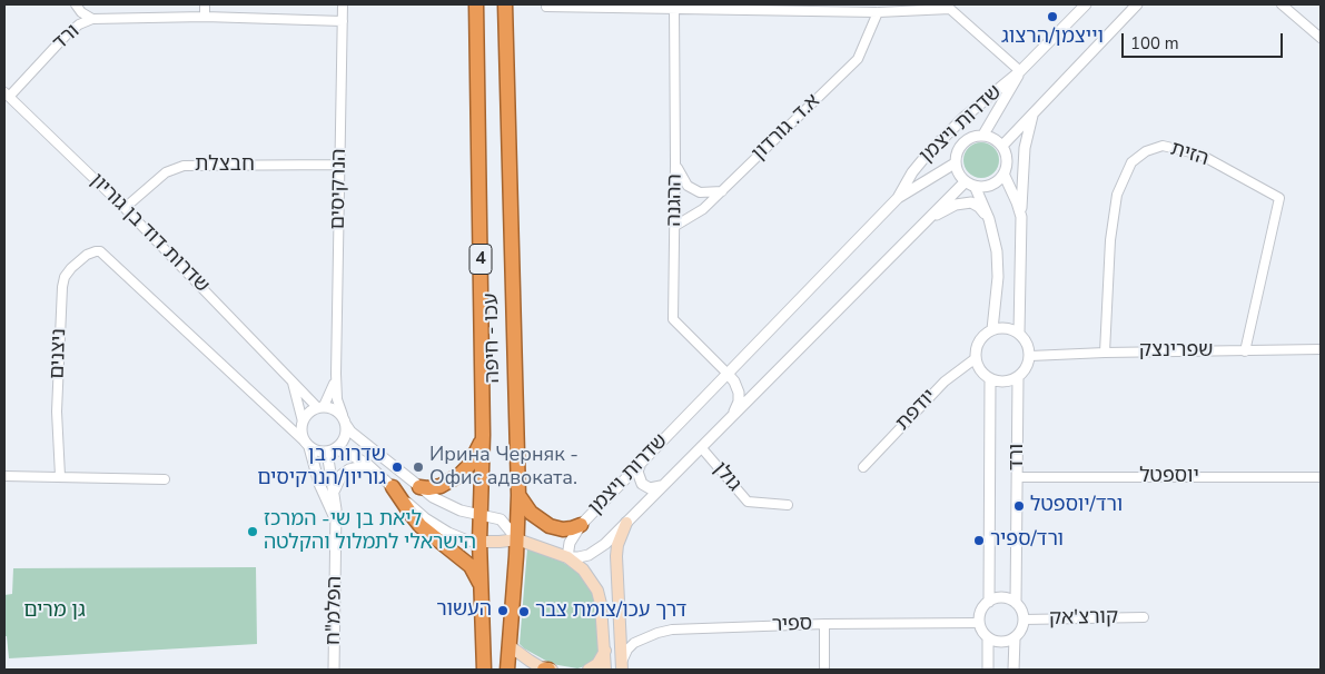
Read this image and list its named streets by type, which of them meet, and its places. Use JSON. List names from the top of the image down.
{
  "streets": {
    "highway": ["4", "עכו - חיפה"],
    "street": [
      "ורד",
      "שדרות ויצמן",
      "א.ד. גורדון",
      "הזית",
      "חבצלת",
      "הנרקיסים",
      "ההגנה",
      "שדרות דוד בן גוריון",
      "שפרינצק",
      "ניצנים",
      "יודפת",
      "גולן",
      "יוספטל",
      "הפלמ\"ח",
      "קורצ'אק",
      "ספיר"
    ]
  },
  "crossings": [
    ["ורד", "הנרקיסים"],
    ["ורד", "שדרות דוד בן גוריון"],
    ["ורד", "שפרינצק"],
    ["ורד", "יודפת"],
    ["ורד", "יוספטל"],
    ["ורד", "קורצ'אק"],
    ["ורד", "ספיר"],
    ["שדרות ויצמן", "ההגנה"],
    ["שדרות ויצמן", "גולן"],
    ["א.ד. גורדון", "ההגנה"],
    ["הזית", "שפרינצק"],
    ["חבצלת", "הנרקיסים"],
    ["חבצלת", "שדרות דוד בן גוריון"],
    ["הנרקיסים", "שדרות דוד בן גוריון"],
    ["הנרקיסים", "ניצנים"],
    ["הנרקיסים", "הפלמ\"ח"],
    ["שדרות דוד בן גוריון", "ניצנים"],
    ["שדרות דוד בן גוריון", "הפלמ\"ח"],
    ["שפרינצק", "יודפת"],
    ["ניצנים", "הפלמ\"ח"],
    ["קורצ'אק", "ספיר"]
  ],
  "parks": ["גן מרים"],
  "places": [
    "וייצמן/הרצוג",
    "שדרות בן גוריון/הנרקיסים",
    "Ирина Черняк - Офис адвоката.",
    "ורד/יוספטל",
    "ליאת בן שי- המרכז הישראלי לתמלול והקלטה",
    "ורד/ספיר",
    "העשור",
    "דרך עכו/צומת צבר"
  ],
  "scale_bar": "100 m"
}
